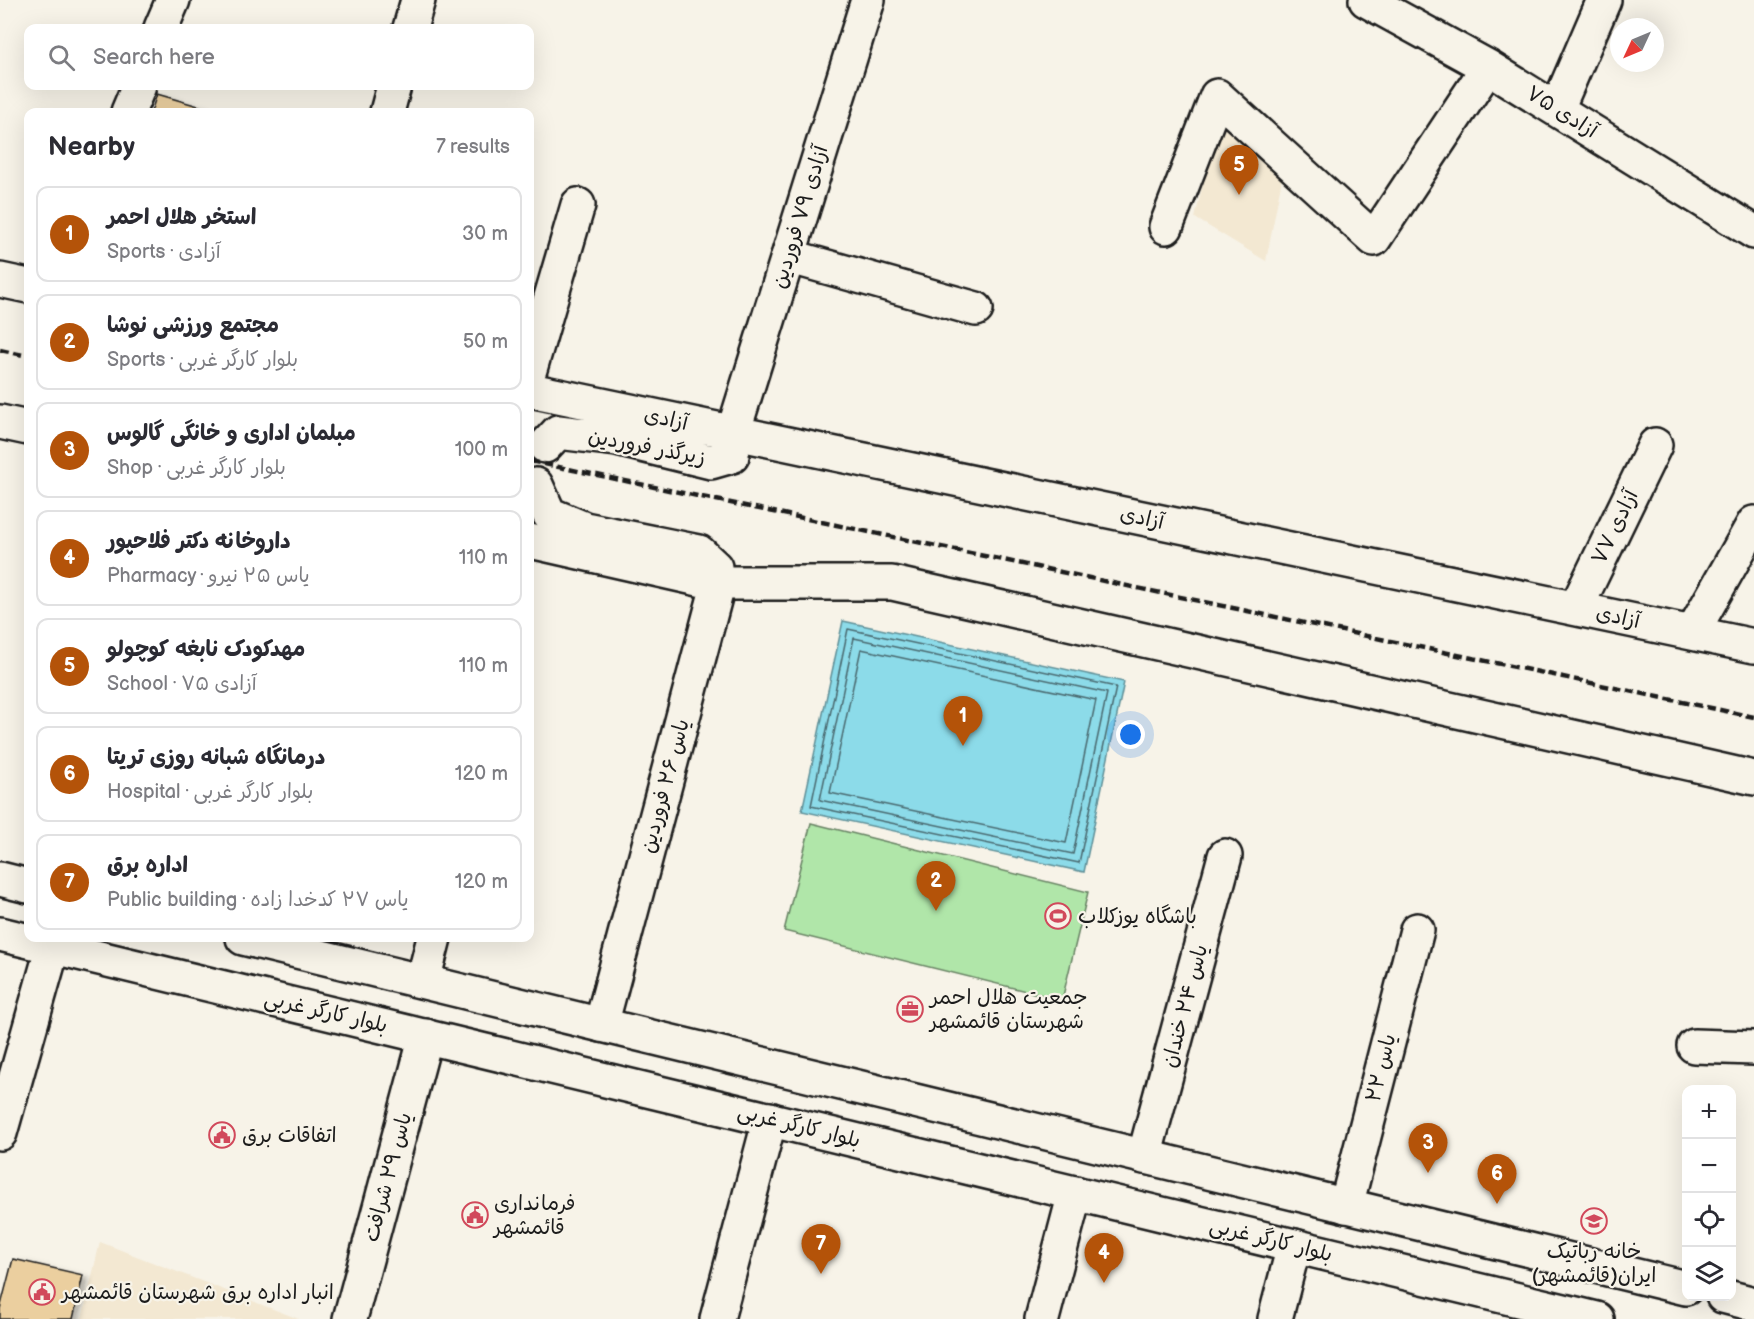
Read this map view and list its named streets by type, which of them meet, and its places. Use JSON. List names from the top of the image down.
{
  "streets": {
    "street": [
      "آزادی ۷۵",
      "آزادی ۷۹ فروردین",
      "آزادی",
      "زیرگذر فروردین",
      "آزادی ۷۷",
      "یاس ۲۶ فروردین",
      "یاس ۲۴ خندان",
      "بلوار کارگر غربی",
      "یاس ۲۲",
      "یاس ۲۹ شرافت"
    ]
  },
  "crossings": [
    ["آزادی ۷۹ فروردین", "آزادی"],
    ["آزادی ۷۹ فروردین", "زیرگذر فروردین"],
    ["آزادی", "زیرگذر فروردین"],
    ["آزادی", "آزادی ۷۷"],
    ["بلوار کارگر غربی", "یاس ۲۹ شرافت"]
  ],
  "places": {
    "sports": ["باشگاه یوزکلاب"],
    "office": ["جمعیت هلال احمر شهرستان قائمشهر"],
    "public building": ["اتفاقات برق", "فرمانداری قائمشهر", "انبار اداره برق شهرستان قائمشهر"],
    "school or university": ["خانه رباتیک ایران(قائمشهر)"]
  },
  "north": "bottom left",
  "page": {
    "search": "Search here",
    "heading": ["Nearby", "7 results"],
    "pins": [
      "5",
      "1",
      "2",
      "3",
      "6",
      "7",
      "4"
    ],
    "list": [
      {
        "mark": "1",
        "name": "استخر هلال احمر",
        "note": "Sports · آزادی",
        "value": "30 m"
      },
      {
        "mark": "2",
        "name": "مجتمع ورزشی نوشا",
        "note": "Sports · بلوار کارگر غربی",
        "value": "50 m"
      },
      {
        "mark": "3",
        "name": "مبلمان اداری و خانگی گالوس",
        "note": "Shop · بلوار کارگر غربی",
        "value": "100 m"
      },
      {
        "mark": "4",
        "name": "داروخانه دکتر فلاحپور",
        "note": "Pharmacy · یاس ۲۵ نیرو",
        "value": "110 m"
      },
      {
        "mark": "5",
        "name": "مهدکودک نابغه کوچولو",
        "note": "School · آزادی ۷۵",
        "value": "110 m"
      },
      {
        "mark": "6",
        "name": "درمانگاه شبانه روزی تریتا",
        "note": "Hospital · بلوار کارگر غربی",
        "value": "120 m"
      },
      {
        "mark": "7",
        "name": "اداره برق",
        "note": "Public building · یاس ۲۷ کدخدا زاده",
        "value": "120 m"
      }
    ],
    "map_buttons": ["+", "−"]
  }
}
